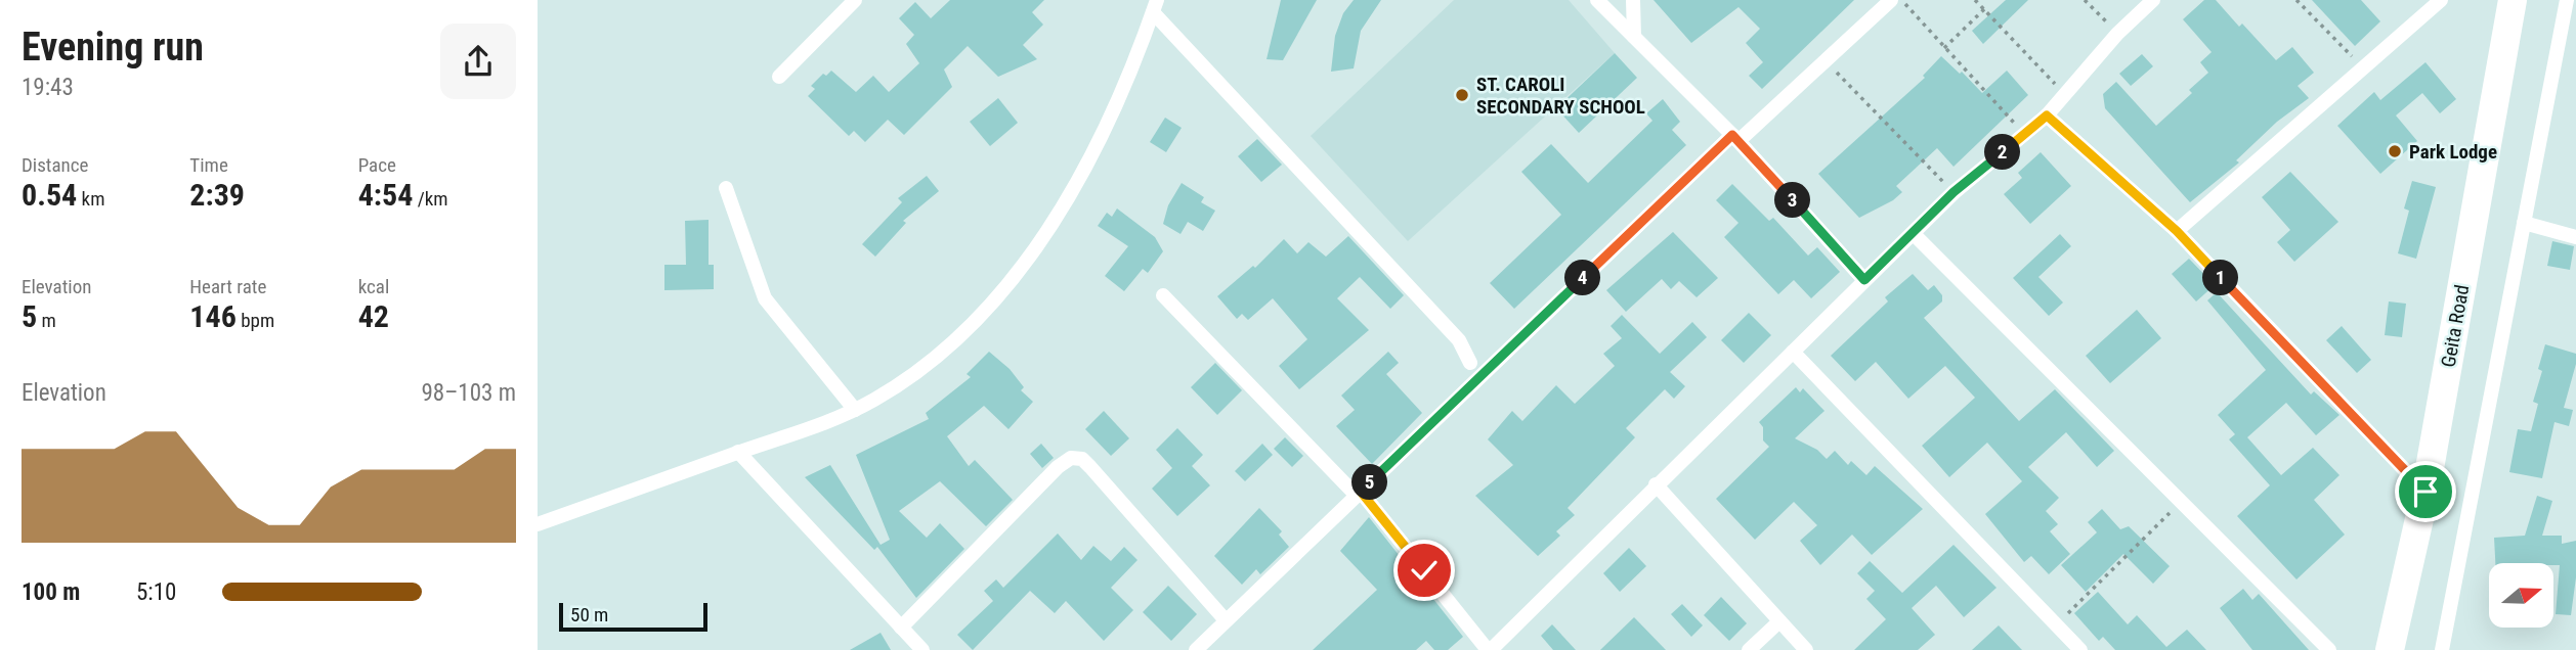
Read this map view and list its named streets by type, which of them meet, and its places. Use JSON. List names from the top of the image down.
{
  "streets": {
    "highway": ["Geita Road"]
  },
  "places": ["ST. CAROLI SECONDARY SCHOOL", "Park Lodge"],
  "scale_bar": "50 m",
  "north": "right",
  "page": {
    "heading": ["Evening run", "19:43"],
    "stats": [
      ["Distance", "0.54 km"],
      ["Time", "2:39"],
      ["Pace", "4:54 /km"],
      ["Elevation", "5 m"],
      ["Heart rate", "146 bpm"],
      ["kcal", "42"]
    ],
    "pins": [
      "2",
      "3",
      "1",
      "4",
      "5"
    ],
    "chart": ["Elevation", "98–103 m"],
    "list": [
      {
        "name": "100 m",
        "note": "5:10"
      }
    ],
    "scale": "50 m"
  }
}
